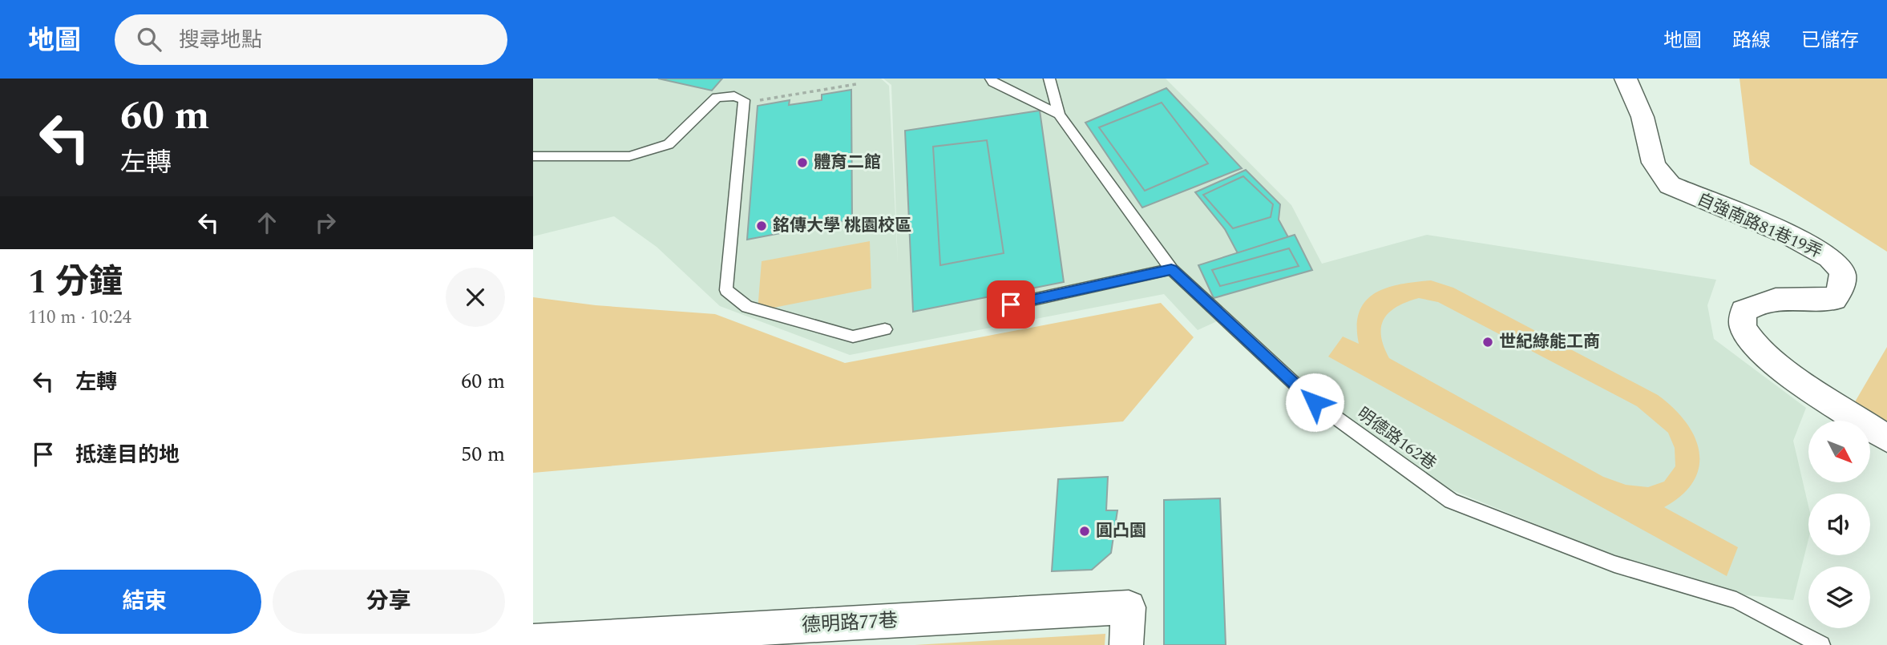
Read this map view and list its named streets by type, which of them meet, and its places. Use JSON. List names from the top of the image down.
{
  "streets": {
    "street": ["自強南路81巷19弄", "德明路77巷"],
    "lane": ["明德路162巷"]
  },
  "places": [
    "體育二館",
    "銘傳大學 桃園校區",
    "世紀綠能工商",
    "圓凸園"
  ],
  "north": "bottom right",
  "page": {
    "header": "地圖",
    "search": "搜尋地點",
    "nav": ["地圖", "路線", "已儲存"],
    "turn": ["60 m", "左轉"],
    "heading": ["1 分鐘", "110 m · 10:24"],
    "list": [
      {
        "name": "左轉",
        "value": "60 m"
      },
      {
        "name": "抵達目的地",
        "value": "50 m"
      }
    ],
    "buttons": ["結束", "分享"]
  }
}
